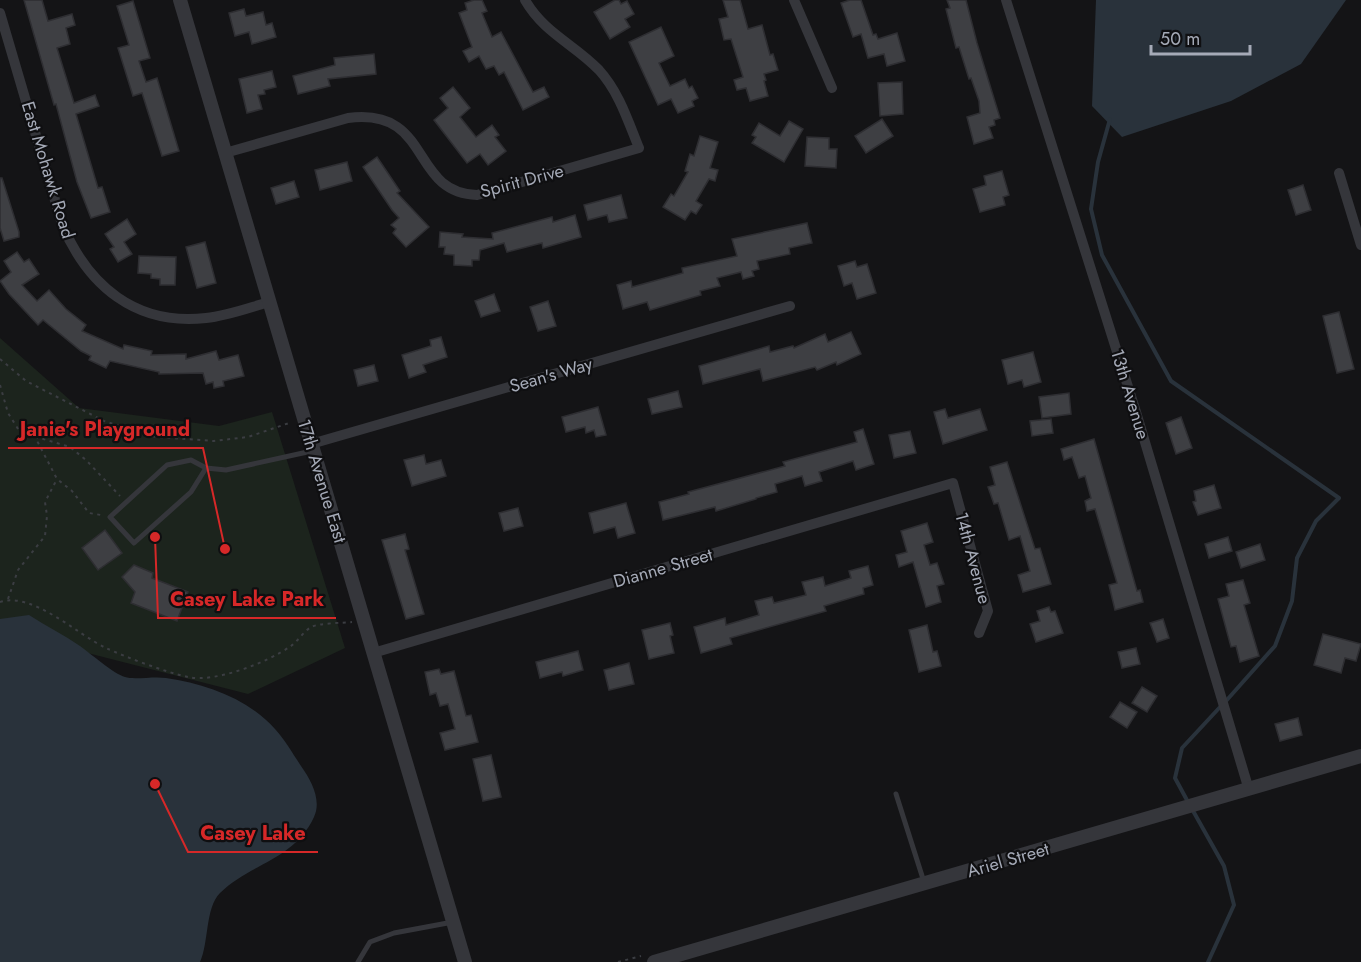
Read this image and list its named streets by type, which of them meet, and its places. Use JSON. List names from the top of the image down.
{
  "streets": {
    "street": [
      "East Mohawk Road",
      "Spirit Drive",
      "Sean's Way",
      "13th Avenue",
      "17th Avenue East",
      "14th Avenue",
      "Dianne Street",
      "Ariel Street"
    ]
  },
  "crossings": [
    ["East Mohawk Road", "17th Avenue East"],
    ["Spirit Drive", "17th Avenue East"],
    ["Sean's Way", "17th Avenue East"],
    ["13th Avenue", "Ariel Street"],
    ["17th Avenue East", "Dianne Street"],
    ["14th Avenue", "Dianne Street"]
  ],
  "places": ["Casey Lake Park", "Janie's Playground", "Casey Lake"],
  "scale_bar": "50 m"
}
